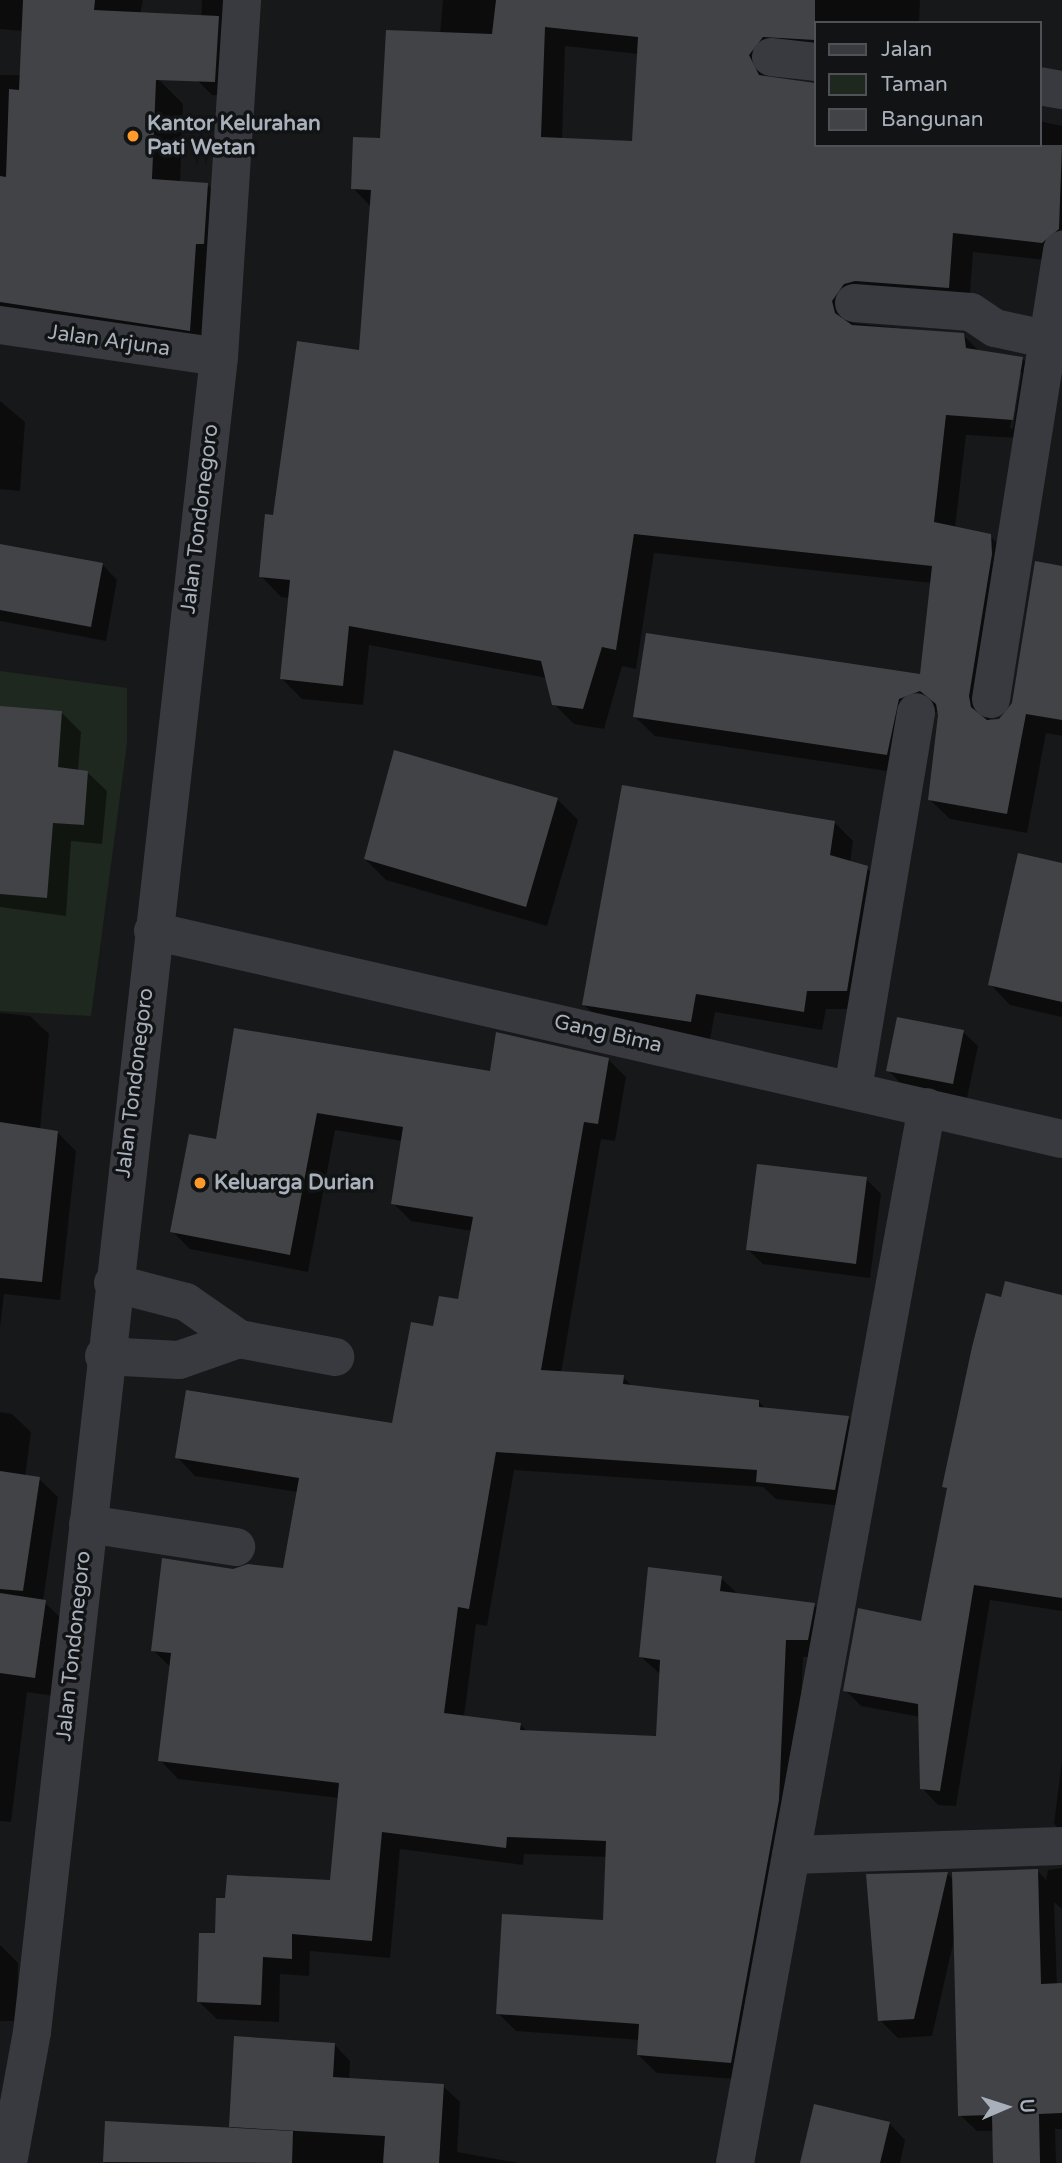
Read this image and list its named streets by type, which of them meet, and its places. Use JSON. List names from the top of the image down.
{
  "streets": {
    "street": ["Jalan Arjuna", "Jalan Tondonegoro", "Gang Bima"]
  },
  "crossings": [
    ["Jalan Arjuna", "Jalan Tondonegoro"],
    ["Jalan Tondonegoro", "Gang Bima"]
  ],
  "places": ["Kantor Kelurahan Pati Wetan", "Keluarga Durian"],
  "legend": ["Jalan", "Taman", "Bangunan"],
  "north": "right"
}
